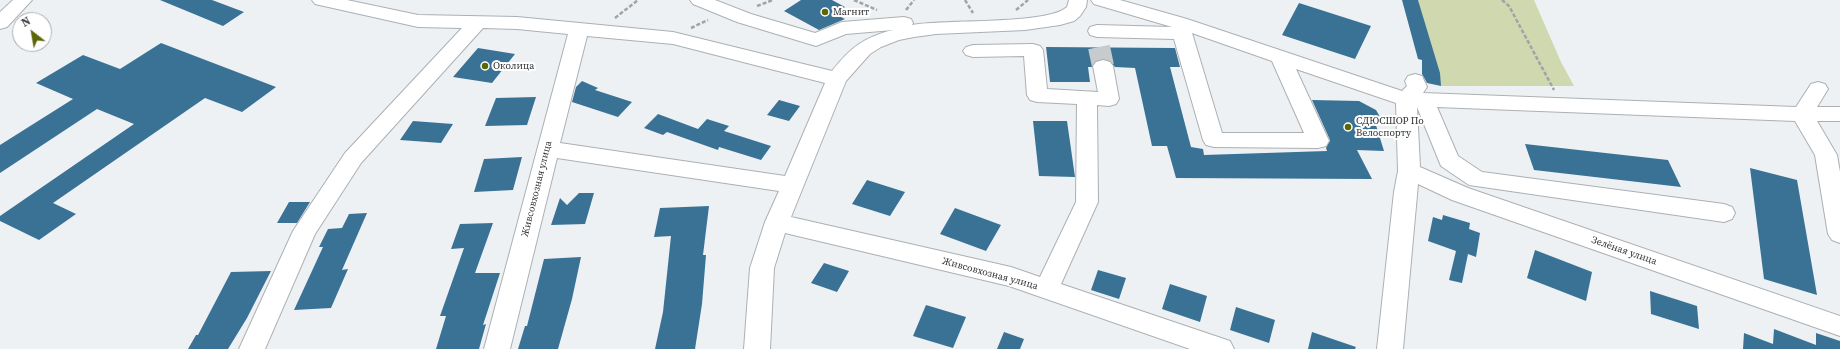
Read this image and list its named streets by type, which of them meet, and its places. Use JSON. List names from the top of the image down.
{
  "streets": {
    "street": ["Живсовхозная улица", "Зелёная улица"]
  },
  "places": ["Магнит", "Околица", "СДЮСШОР По Велоспорту"],
  "north": "top left"
}
